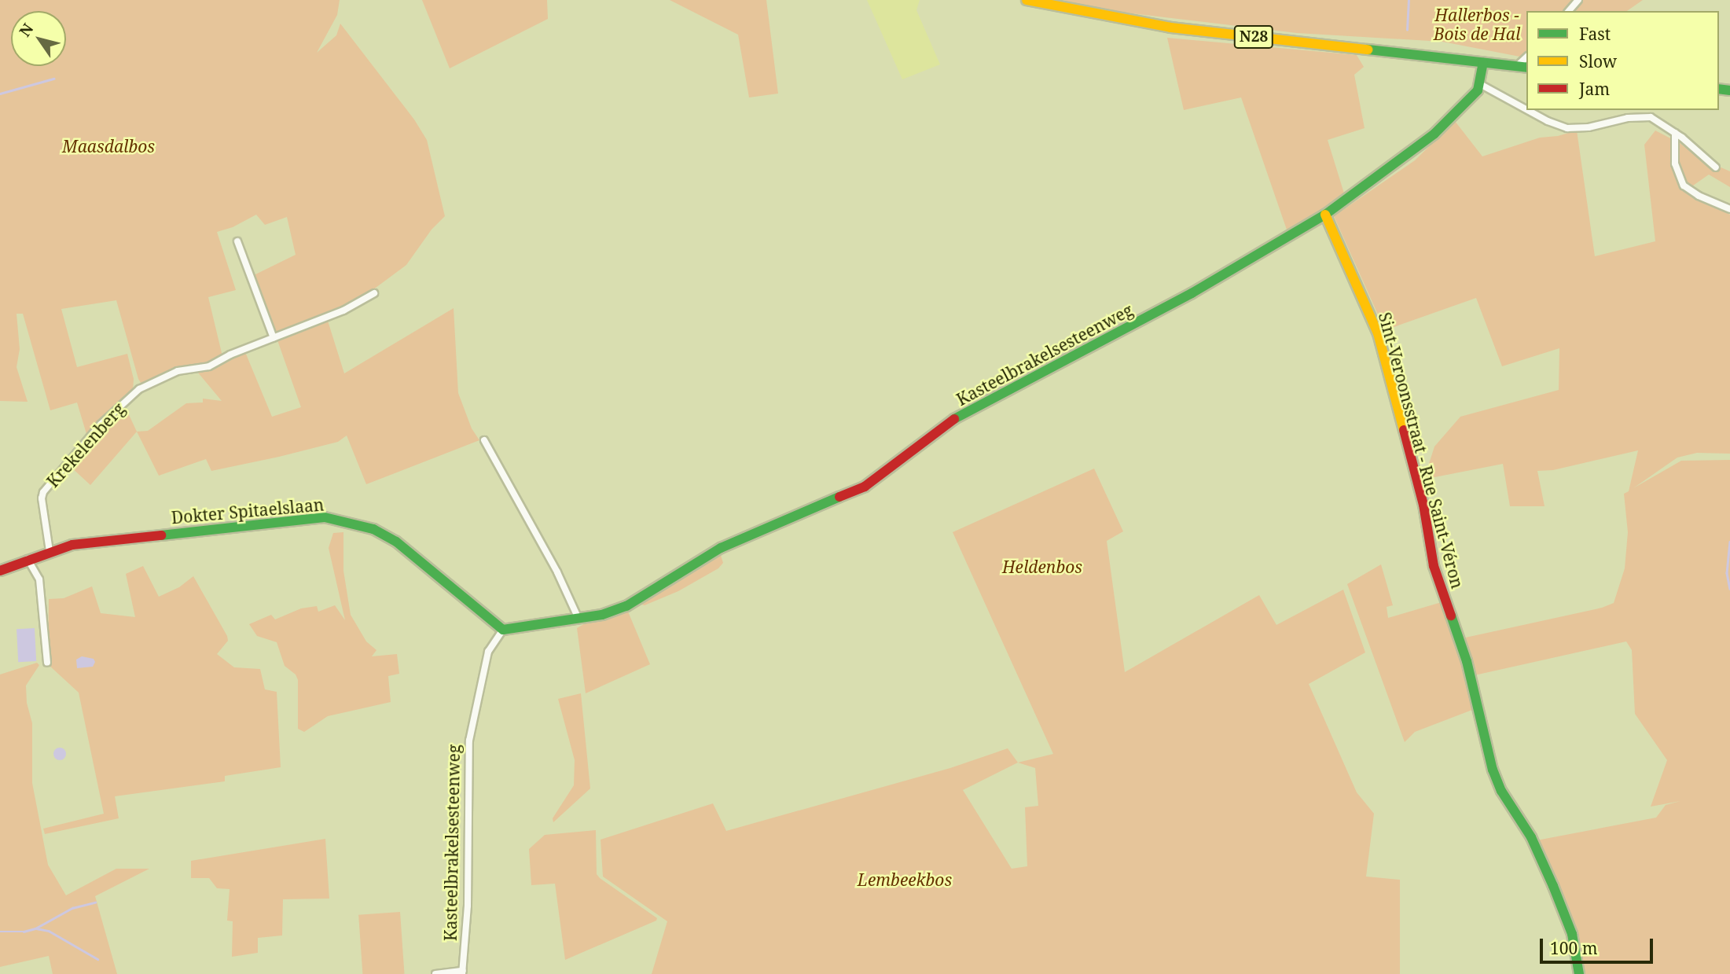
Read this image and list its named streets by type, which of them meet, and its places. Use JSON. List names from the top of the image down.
{
  "streets": {
    "street": [
      "N28",
      "Kasteelbrakelsesteenweg",
      "Krekelenberg",
      "Sint-Veroonsstraat - Rue Saint-Véron",
      "Dokter Spitaelslaan"
    ]
  },
  "crossings": [
    ["Kasteelbrakelsesteenweg", "Sint-Veroonsstraat - Rue Saint-Véron"],
    ["Kasteelbrakelsesteenweg", "Dokter Spitaelslaan"],
    ["Krekelenberg", "Dokter Spitaelslaan"]
  ],
  "parks": [
    "Hallerbos - Bois de Hal",
    "Maasdalbos",
    "Heldenbos",
    "Lembeekbos"
  ],
  "legend": ["Fast", "Slow", "Jam"],
  "scale_bar": "100 m",
  "north": "top left"
}
